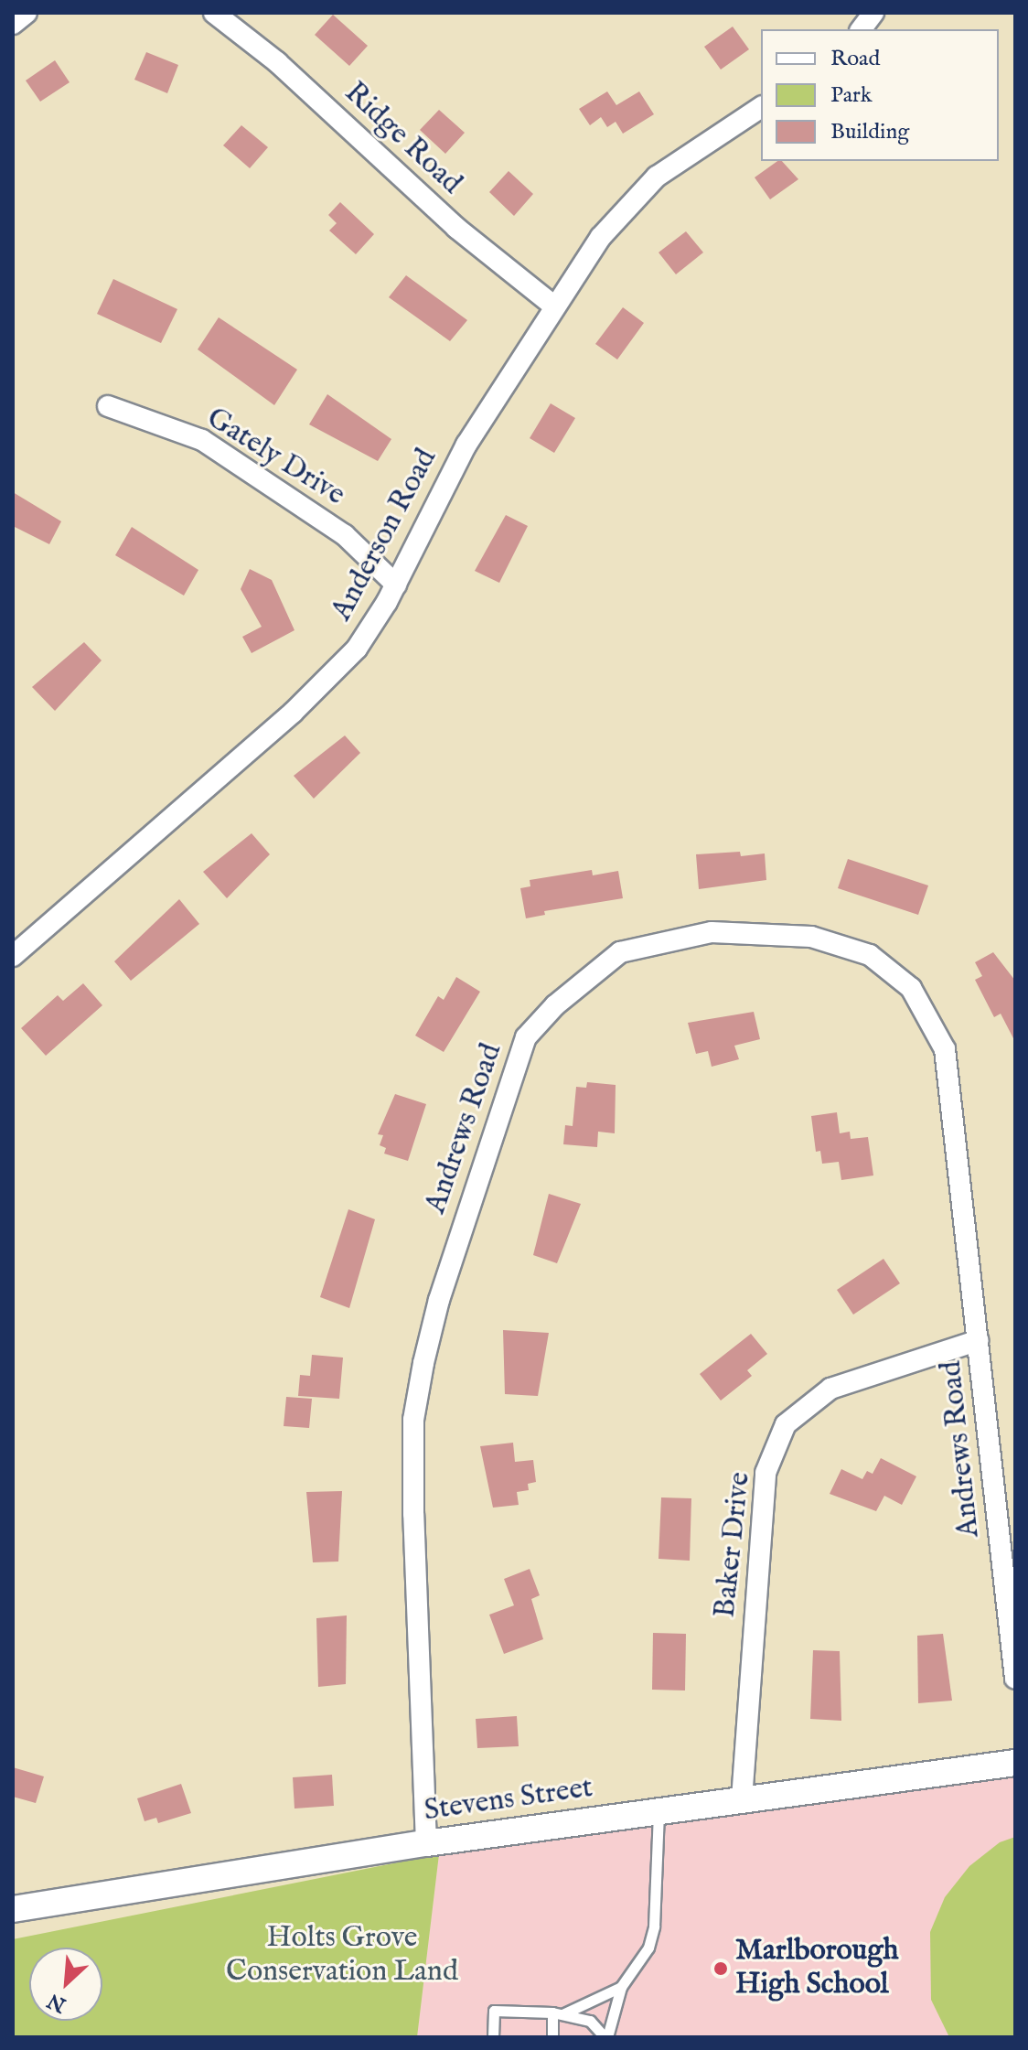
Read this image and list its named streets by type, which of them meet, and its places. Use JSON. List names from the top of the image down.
{
  "streets": {
    "street": [
      "Ridge Road",
      "Gately Drive",
      "Anderson Road",
      "Andrews Road",
      "Baker Drive",
      "Stevens Street"
    ]
  },
  "crossings": [
    ["Ridge Road", "Anderson Road"],
    ["Gately Drive", "Anderson Road"],
    ["Andrews Road", "Baker Drive"],
    ["Andrews Road", "Stevens Street"],
    ["Baker Drive", "Stevens Street"]
  ],
  "parks": ["Holts Grove Conservation Land"],
  "places": ["Marlborough High School"],
  "legend": ["Road", "Park", "Building"],
  "north": "bottom left"
}
